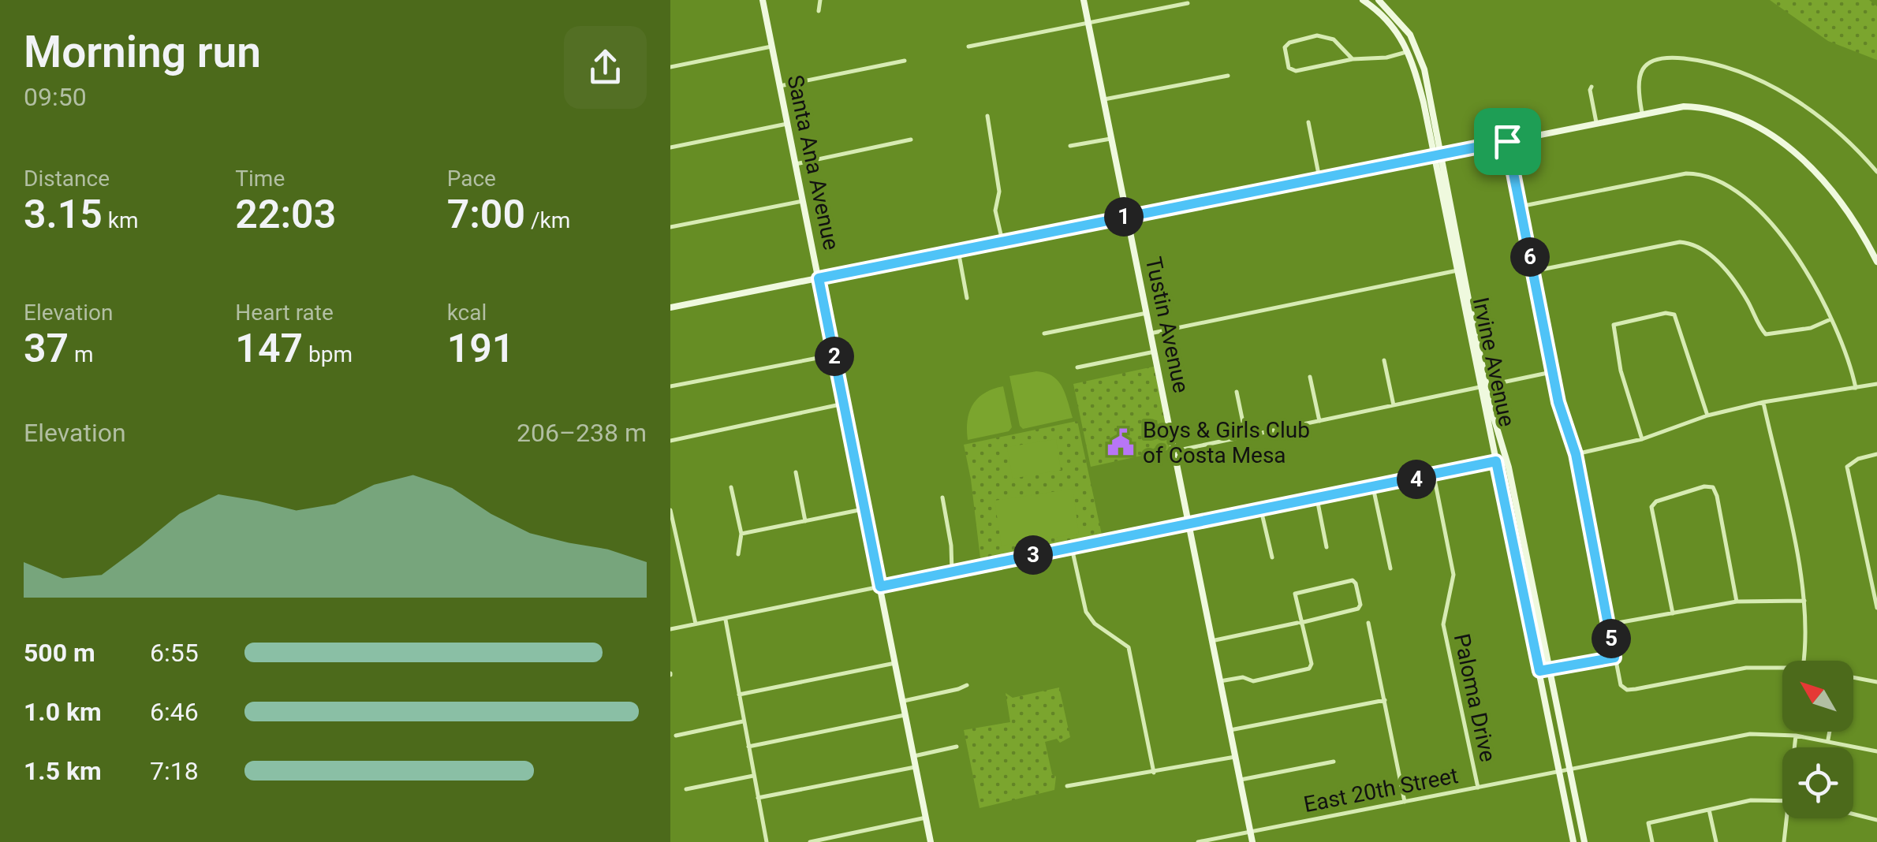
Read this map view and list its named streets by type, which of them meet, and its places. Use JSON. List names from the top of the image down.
{
  "streets": {
    "street": [
      "Santa Ana Avenue",
      "Tustin Avenue",
      "Irvine Avenue",
      "Paloma Drive",
      "East 20th Street"
    ]
  },
  "crossings": [
    ["Tustin Avenue", "East 20th Street"],
    ["Irvine Avenue", "East 20th Street"],
    ["Paloma Drive", "East 20th Street"]
  ],
  "places": {
    "public building": ["Boys & Girls Club of Costa Mesa"]
  },
  "north": "top left",
  "page": {
    "heading": ["Morning run", "09:50"],
    "stats": [
      ["Distance", "3.15 km"],
      ["Time", "22:03"],
      ["Pace", "7:00 /km"],
      ["Elevation", "37 m"],
      ["Heart rate", "147 bpm"],
      ["kcal", "191"]
    ],
    "pins": [
      "1",
      "6",
      "2",
      "4",
      "3",
      "5"
    ],
    "chart": ["Elevation", "206–238 m"],
    "list": [
      {
        "name": "500 m",
        "note": "6:55"
      },
      {
        "name": "1.0 km",
        "note": "6:46"
      },
      {
        "name": "1.5 km",
        "note": "7:18"
      }
    ]
  }
}
